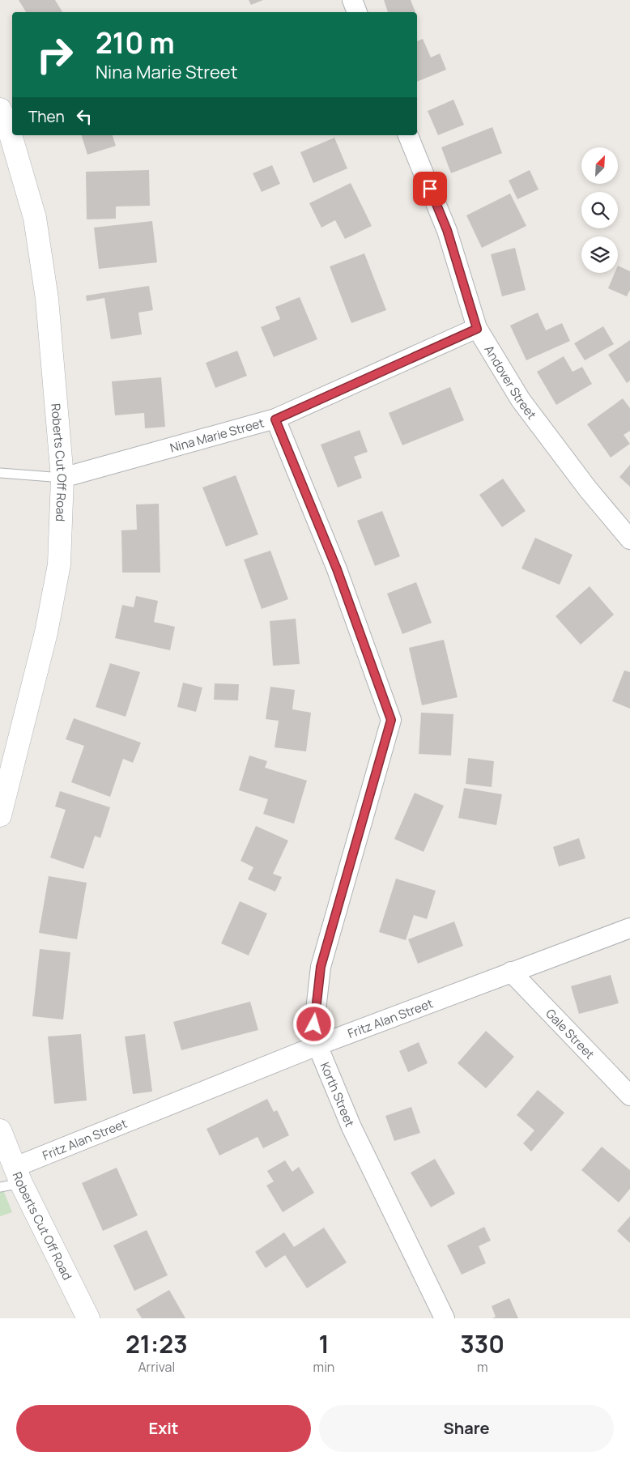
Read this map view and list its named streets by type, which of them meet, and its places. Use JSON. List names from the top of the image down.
{
  "streets": {
    "street": [
      "Andover Street",
      "Nina Marie Street",
      "Roberts Cut Off Road",
      "Fritz Alan Street",
      "Gale Street",
      "Korth Street"
    ]
  },
  "crossings": [
    ["Andover Street", "Nina Marie Street"],
    ["Nina Marie Street", "Roberts Cut Off Road"],
    ["Nina Marie Street", "Korth Street"],
    ["Roberts Cut Off Road", "Fritz Alan Street"],
    ["Fritz Alan Street", "Gale Street"],
    ["Fritz Alan Street", "Korth Street"]
  ],
  "north": "top right",
  "page": {
    "turn": ["210 m", "Nina Marie Street"],
    "then": "Then",
    "eta": [
      "21:23",
      "Arrival",
      "1",
      "min",
      "330",
      "m"
    ],
    "buttons": ["Exit", "Share"]
  }
}
